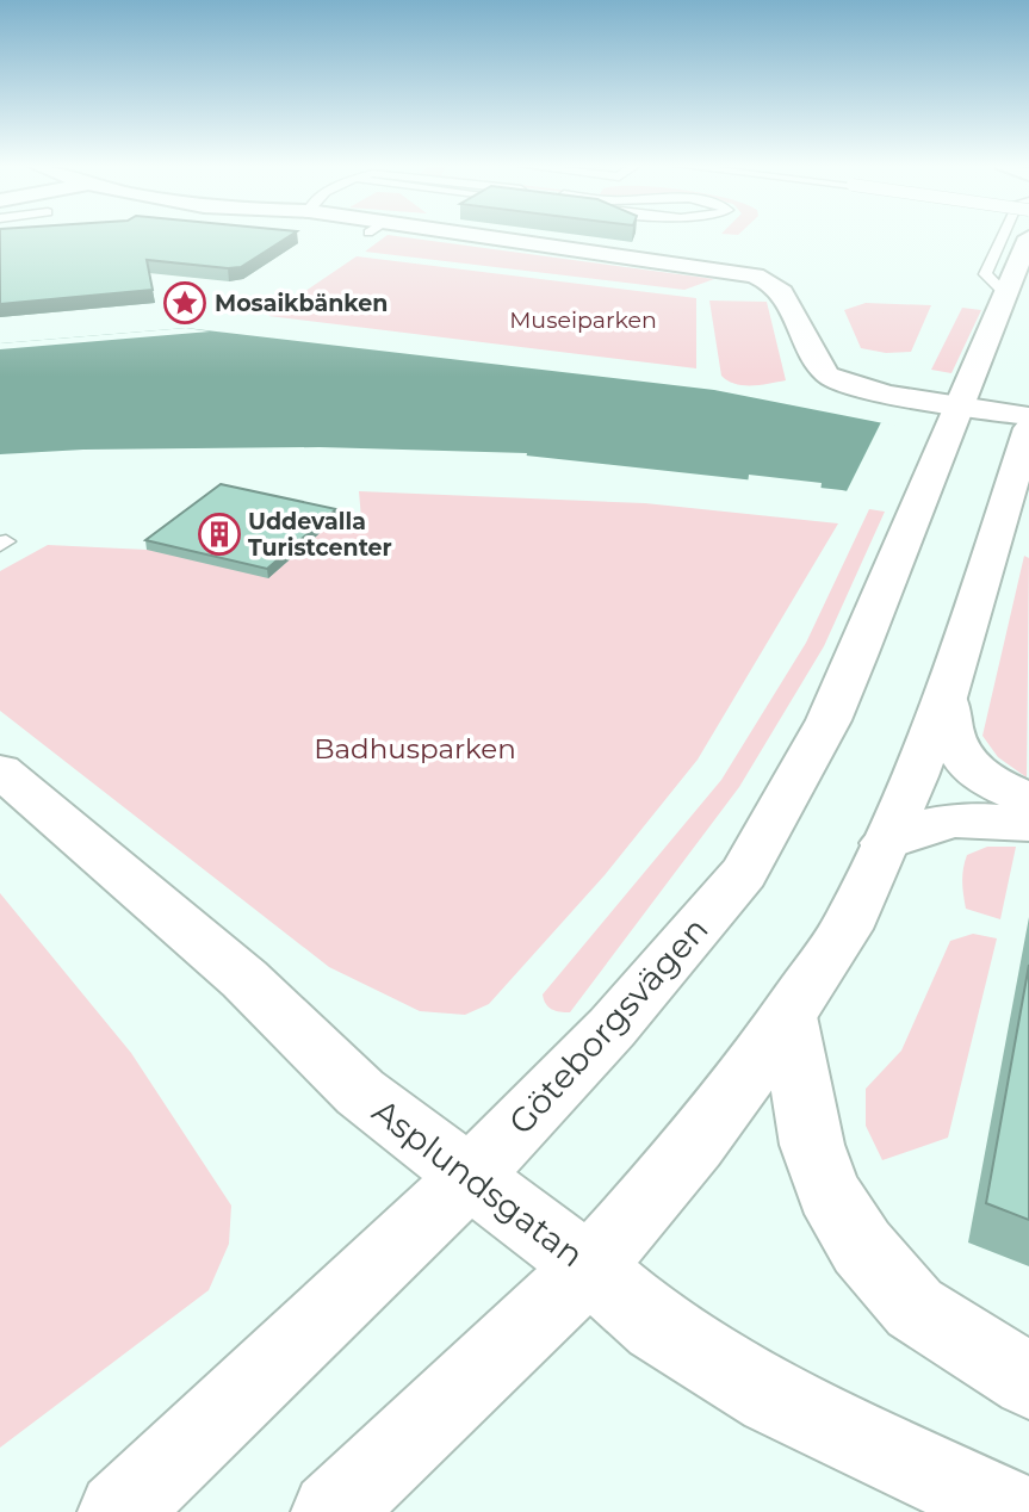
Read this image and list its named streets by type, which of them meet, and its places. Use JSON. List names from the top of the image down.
{
  "streets": {
    "street": ["Göteborgsvägen", "Asplundsgatan"]
  },
  "crossings": [
    ["Göteborgsvägen", "Asplundsgatan"]
  ],
  "parks": ["Museiparken", "Badhusparken"],
  "places": {
    "place": ["Mosaikbänken"],
    "building": ["Uddevalla Turistcenter"]
  }
}
